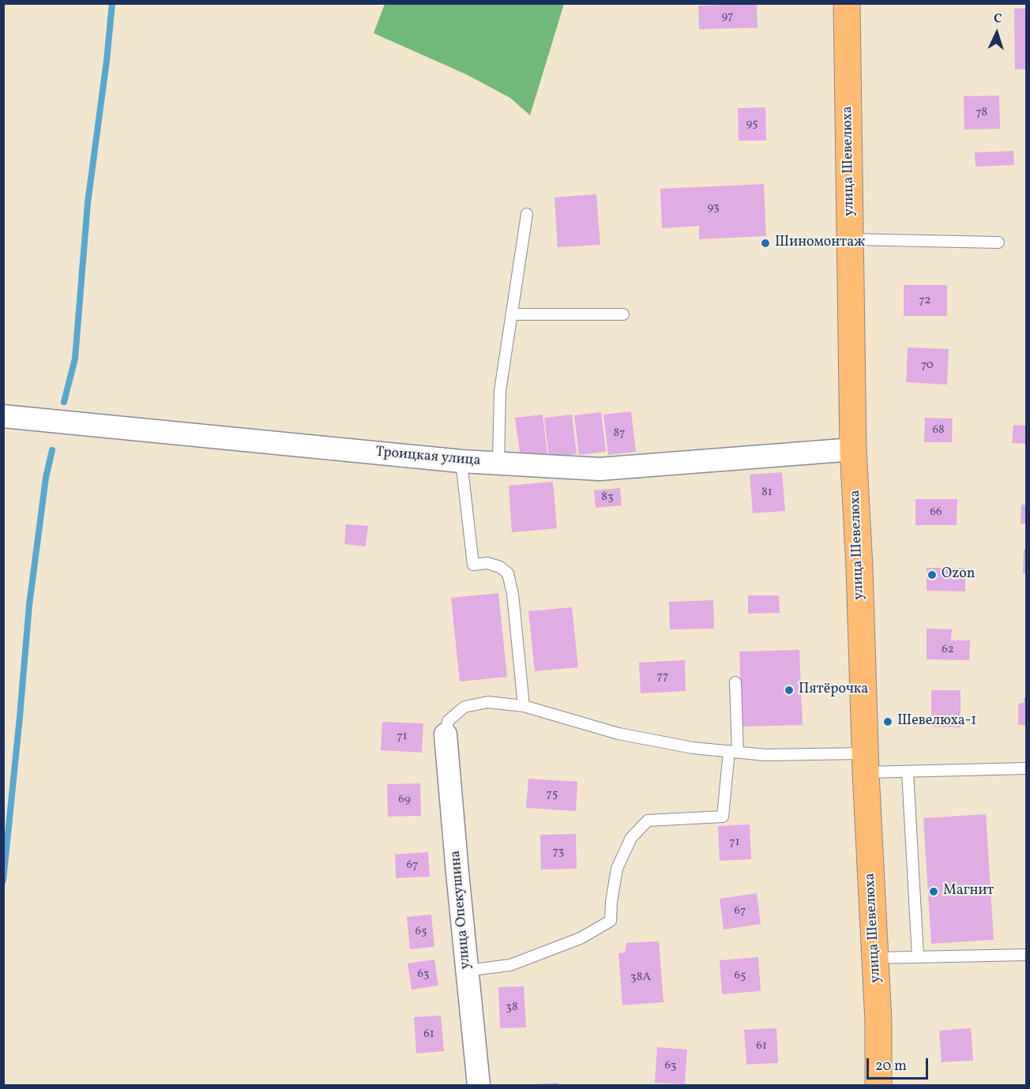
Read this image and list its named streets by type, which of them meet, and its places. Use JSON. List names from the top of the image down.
{
  "streets": {
    "main road": ["улица Шевелюха"],
    "street": ["Троицкая улица", "улица Опекушина"]
  },
  "crossings": [
    ["улица Шевелюха", "Троицкая улица"]
  ],
  "places": [
    "Шиномонтаж",
    "Ozon",
    "Пятёрочка",
    "Шевелюха-1",
    "Магнит"
  ],
  "house_numbers": [
    "97",
    "78",
    "95",
    "93",
    "72",
    "70",
    "68",
    "87",
    "81",
    "83",
    "66",
    "62",
    "77",
    "71",
    "75",
    "69",
    "71",
    "73",
    "67",
    "67",
    "65",
    "63",
    "65",
    "38А",
    "38",
    "61",
    "61",
    "63"
  ],
  "scale_bar": "20 m",
  "north": "top"
}
